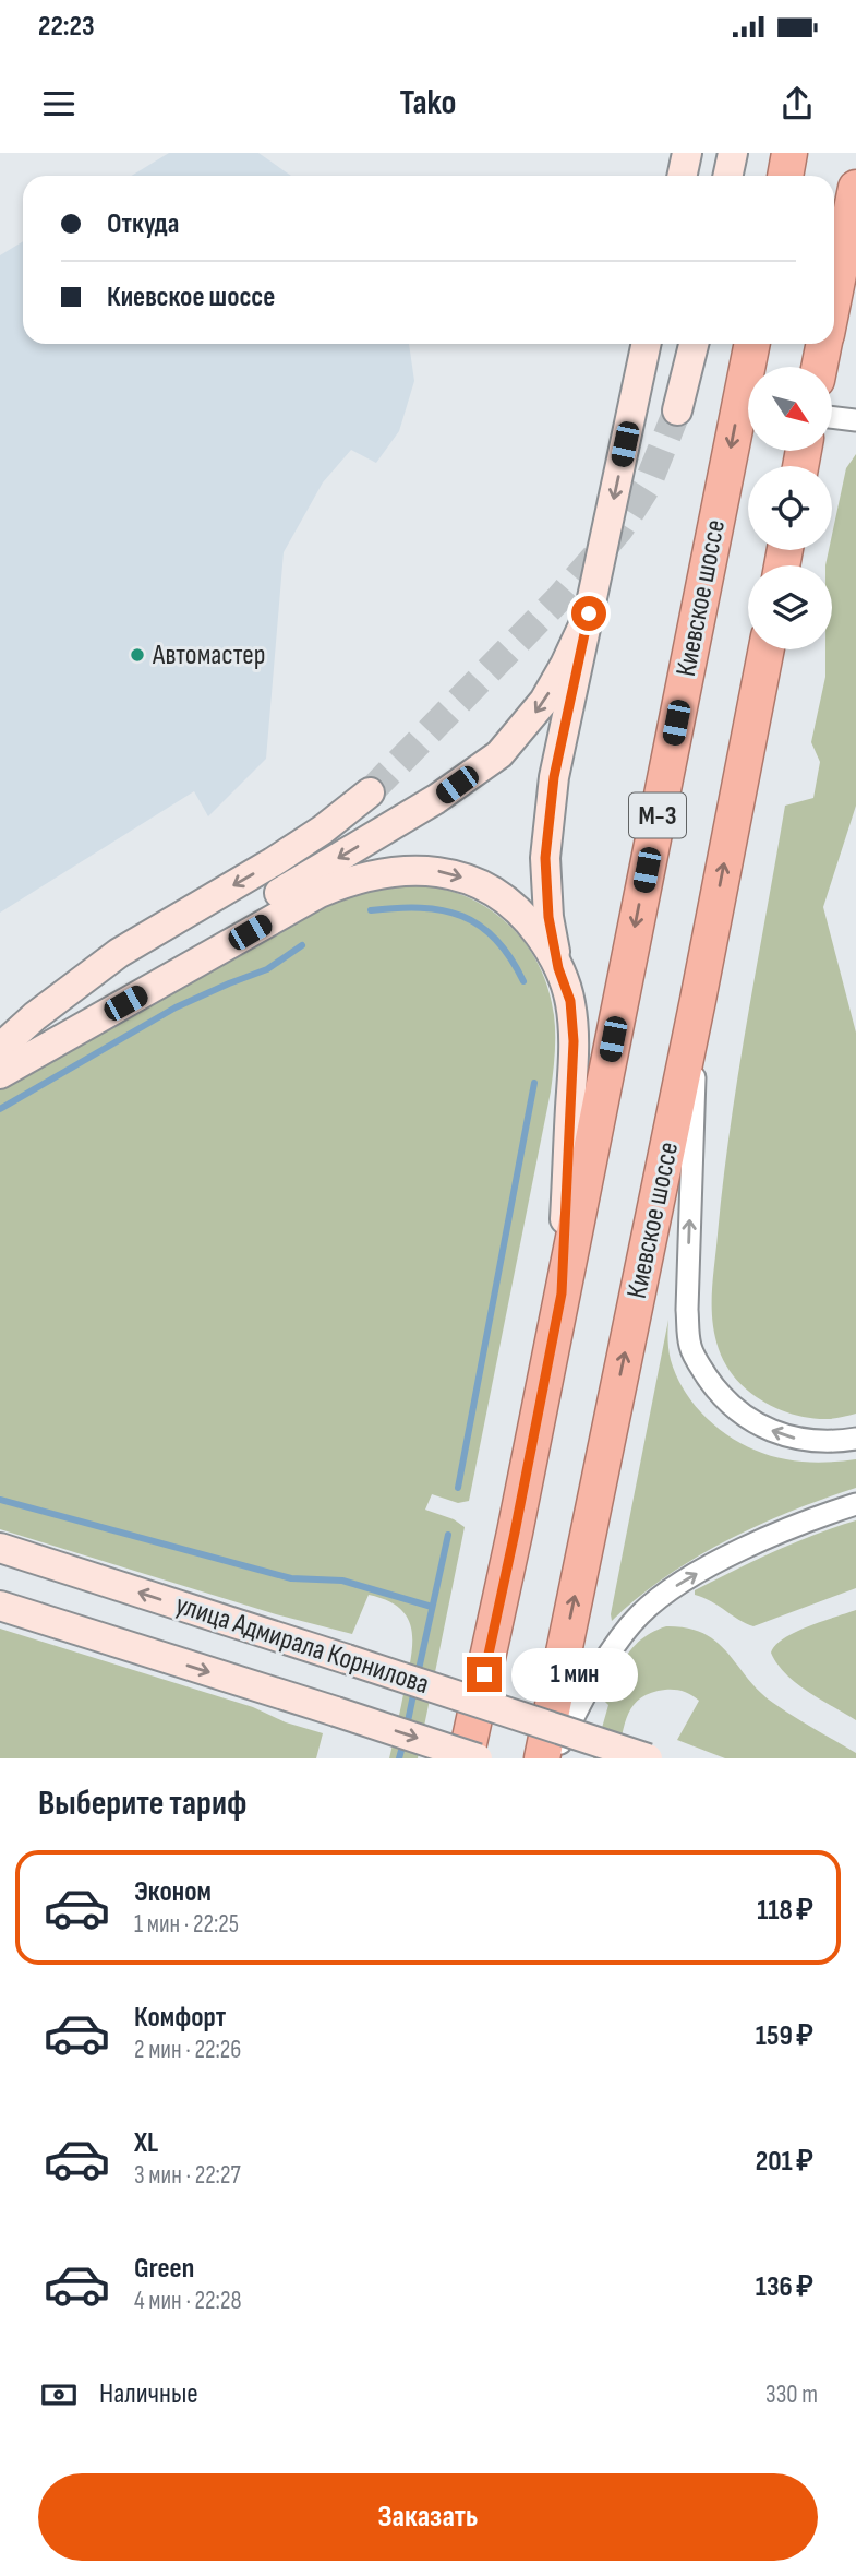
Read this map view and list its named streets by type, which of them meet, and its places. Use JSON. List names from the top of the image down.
{
  "streets": {
    "highway": ["Киевское шоссе", "М-3"],
    "main road": ["улица Адмирала Корнилова"]
  },
  "places": ["Автомастер"],
  "north": "bottom right",
  "page": {
    "status": "22:23",
    "header": "Tako",
    "banner": ["Откуда", "Киевское шоссе"],
    "bubble": "1 мин",
    "heading": "Выберите тариф",
    "list": [
      {
        "name": "Эконом",
        "note": "1 мин · 22:25",
        "value": "118 ₽"
      },
      {
        "name": "Комфорт",
        "note": "2 мин · 22:26",
        "value": "159 ₽"
      },
      {
        "name": "XL",
        "note": "3 мин · 22:27",
        "value": "201 ₽"
      },
      {
        "name": "Green",
        "note": "4 мин · 22:28",
        "value": "136 ₽"
      }
    ],
    "pay": ["Наличные", "330 m"],
    "buttons": "Заказать"
  }
}
